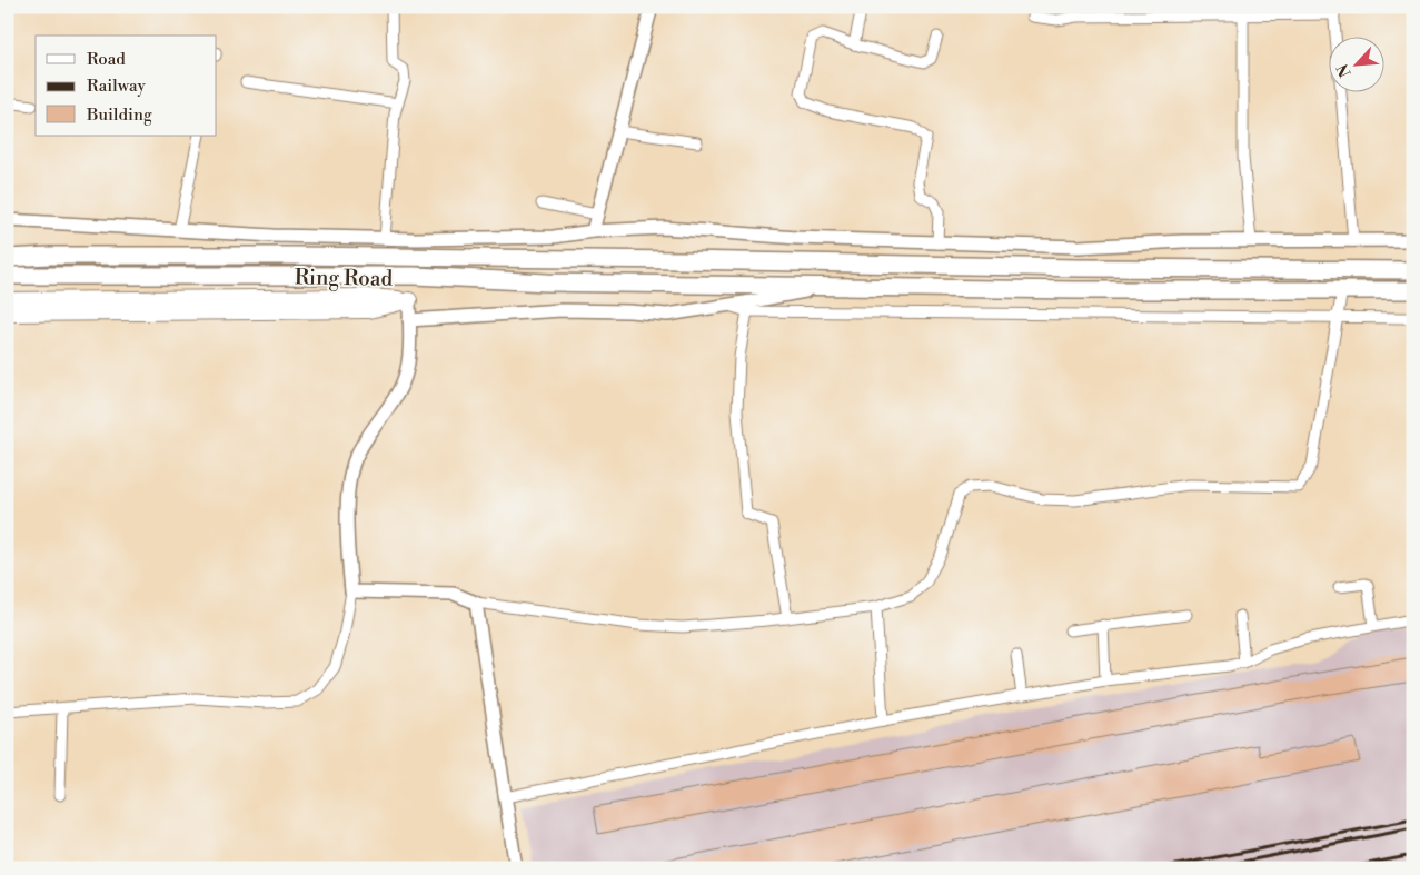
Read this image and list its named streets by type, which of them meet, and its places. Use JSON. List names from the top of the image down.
{
  "streets": {
    "main road": ["Ring Road"]
  },
  "legend": ["Road", "Railway", "Building"],
  "north": "bottom left"
}
